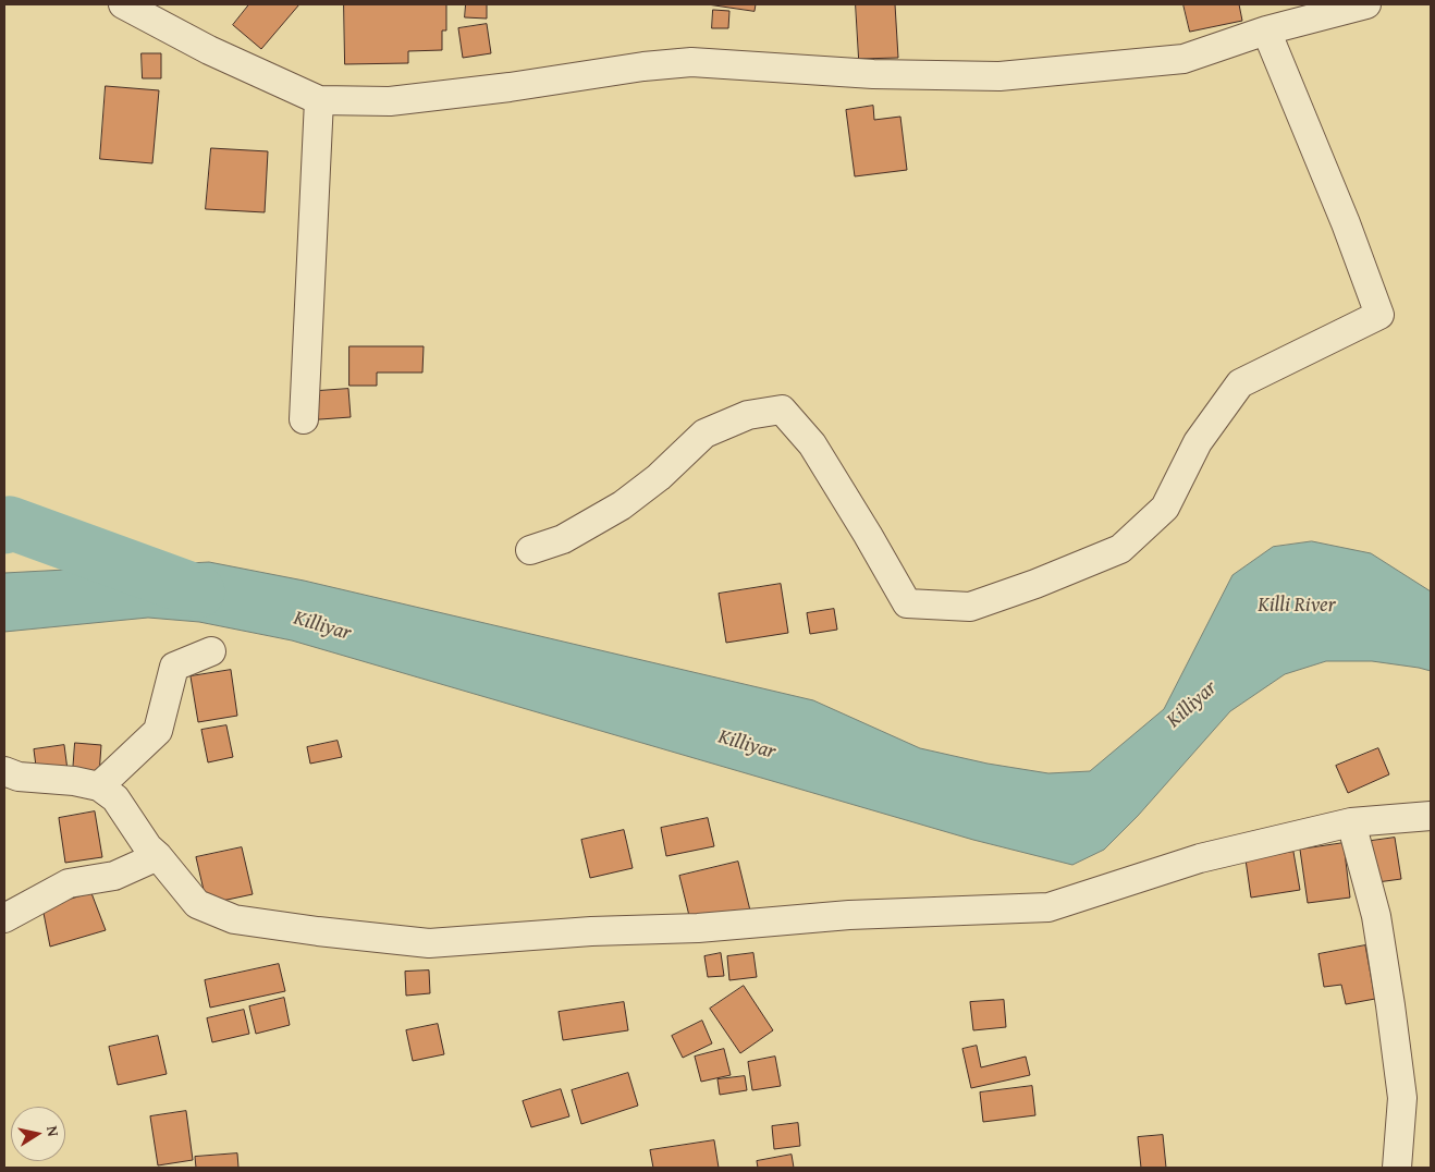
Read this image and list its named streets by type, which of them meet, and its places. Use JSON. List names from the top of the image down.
{
  "water": ["Killi River", "Killiyar"],
  "north": "right"
}
